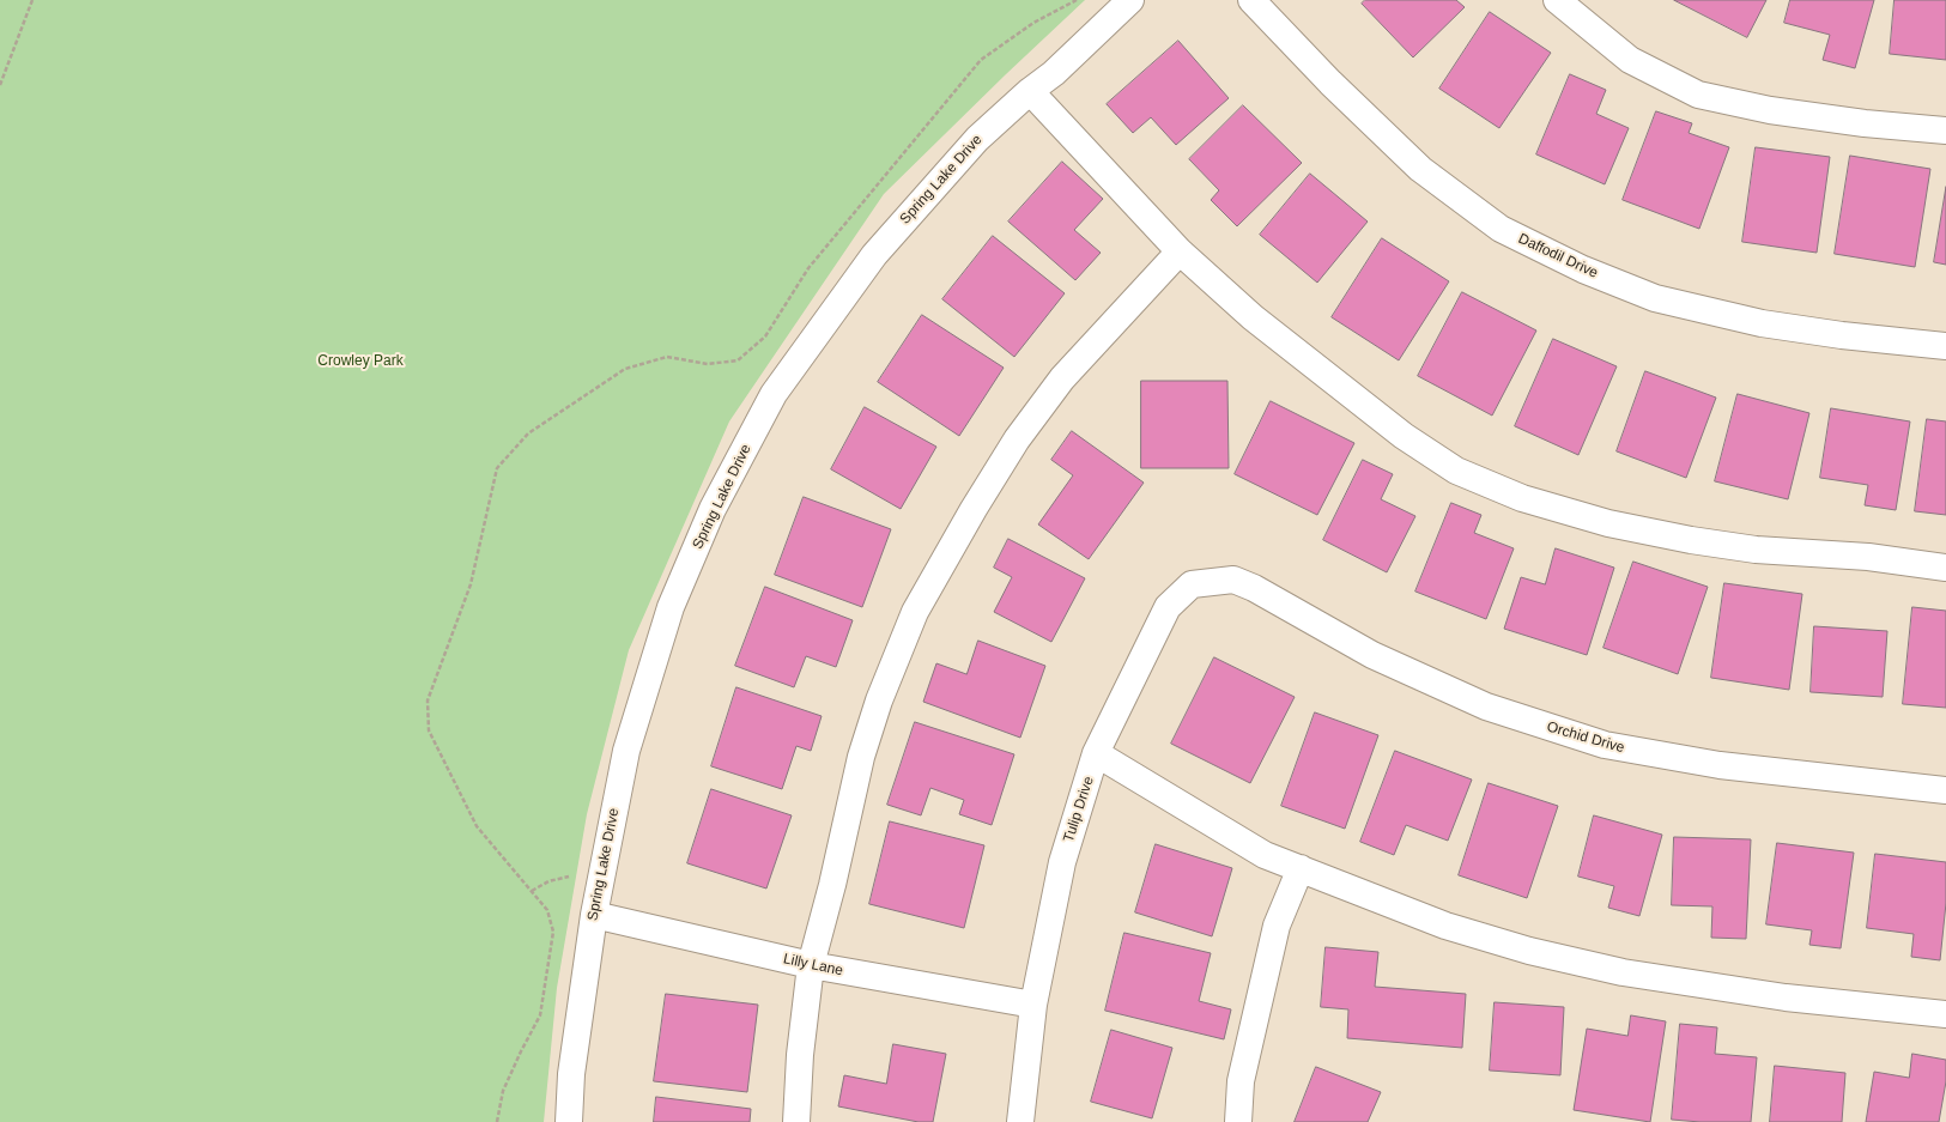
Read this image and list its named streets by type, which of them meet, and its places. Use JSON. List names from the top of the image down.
{
  "streets": {
    "street": [
      "Spring Lake Drive",
      "Daffodil Drive",
      "Orchid Drive",
      "Tulip Drive",
      "Lilly Lane"
    ]
  },
  "crossings": [
    ["Spring Lake Drive", "Lilly Lane"],
    ["Orchid Drive", "Tulip Drive"],
    ["Tulip Drive", "Lilly Lane"]
  ],
  "parks": ["Crowley Park"]
}
